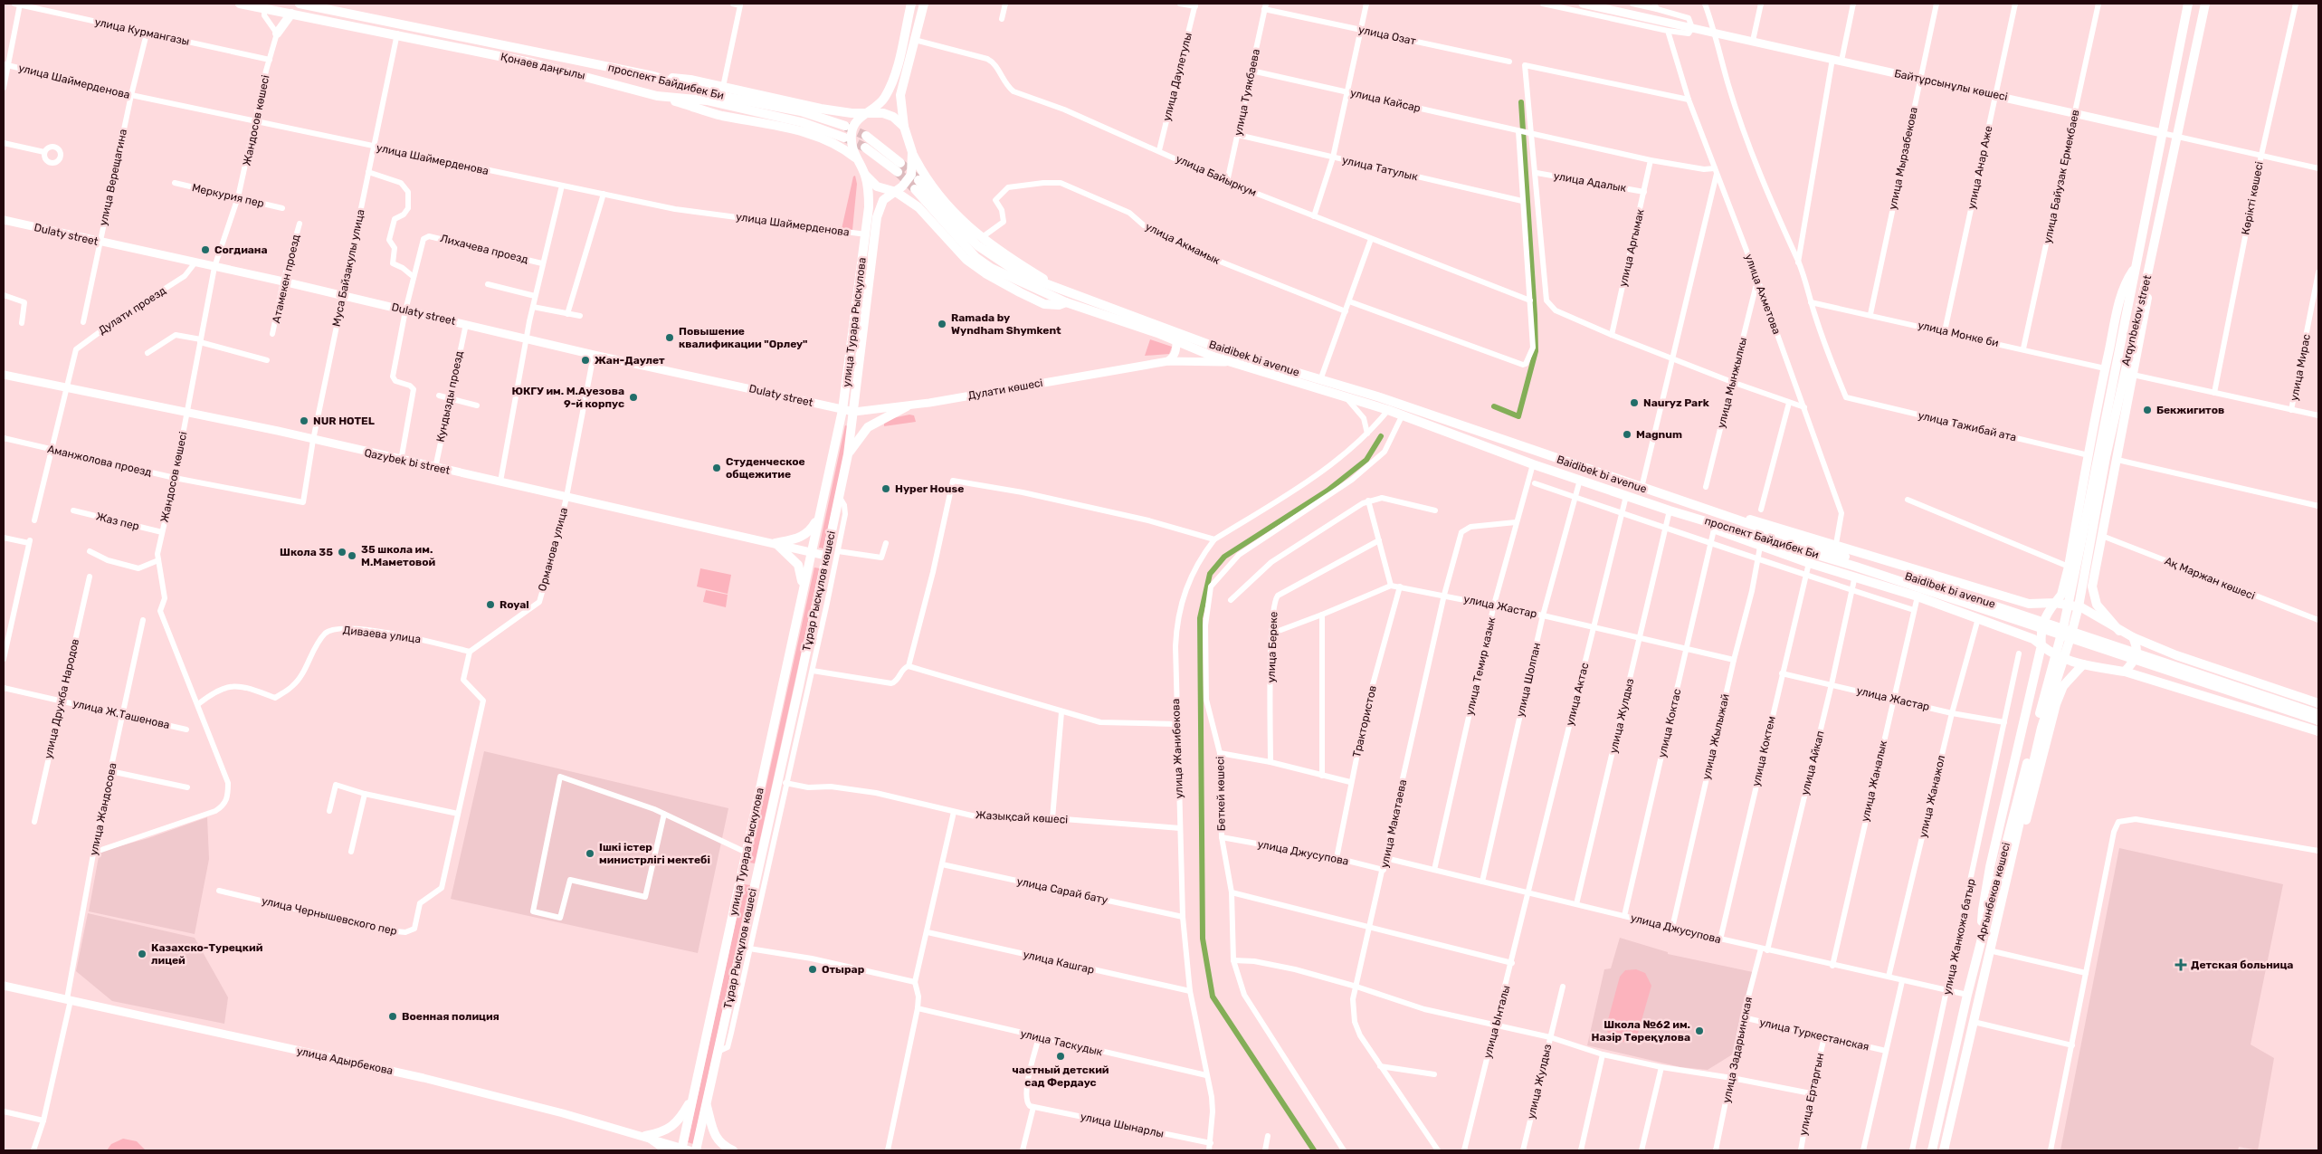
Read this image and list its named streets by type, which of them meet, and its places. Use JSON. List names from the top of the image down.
{
  "streets": {
    "main road": [
      "Қонаев даңғылы",
      "проспект Байдибек Би",
      "Байтұрсынұлы көшесі",
      "Dulaty street",
      "Arqynbekov street",
      "улица Турара Рыскулова",
      "Baidibek bi avenue",
      "Дулати көшесі",
      "Qazybek bi street",
      "Тұрар Рыскұлов көшесі",
      "Арғынбеков көшесі",
      "улица Адырбекова"
    ],
    "street": [
      "улица Курмангазы",
      "улица Озат",
      "улица Даулетулы",
      "улица Шаймерденова",
      "улица Туякбаева",
      "улица Кайсар",
      "Жандосов көшесі",
      "улица Мырзабекова",
      "улица Анар Аже",
      "улица Татулык",
      "улица Байыркум",
      "улица Байузак Ермекбаев",
      "улица Верещагина",
      "улица Адалык",
      "Меркурия пер",
      "Көрікті көшесі",
      "улица Акмамык",
      "улица Аргымак",
      "Лихачева проезд",
      "Муса Байзакулы улица",
      "Атамекен проезд",
      "улица Ахметова",
      "Дулати проезд",
      "улица Монке би",
      "улица Мирас",
      "улица Мынжылкы",
      "Кундызды проезд",
      "улица Тажибай ата",
      "Аманжолова проезд",
      "Жаз пер",
      "Орманова улица",
      "Ақ Маржан көшесі",
      "улица Жастар",
      "Диваева улица",
      "улица Береке",
      "улица Темир казык",
      "улица Шолпан",
      "улица Актас",
      "улица Дружба Народов",
      "улица Ж.Ташенова",
      "улица Жулдыз",
      "Трактористов",
      "улица Коктас",
      "улица Жылыжай",
      "улица Жанибекова",
      "улица Коктем",
      "улица Айкап",
      "улица Жаналык",
      "Беткей көшесі",
      "улица Жанажол",
      "улица Жандосова",
      "Жазықсай көшесі",
      "улица Макатаева",
      "улица Джусупова",
      "улица Сарай бату",
      "улица Чернышевского пер",
      "улица Жанкожа батыр",
      "улица Кашгар",
      "улица Ынталы",
      "улица Туркестанская",
      "улица Таскудык",
      "улица Задарьинская",
      "улица Ертаргын",
      "улица Шынарлы"
    ]
  },
  "crossings": [
    ["улица Курмангазы", "Жандосов көшесі"],
    ["улица Курмангазы", "улица Верещагина"],
    ["улица Озат", "улица Туякбаева"],
    ["Қонаев даңғылы", "Муса Байзакулы улица"],
    ["улица Даулетулы", "улица Байыркум"],
    ["улица Шаймерденова", "Жандосов көшесі"],
    ["улица Шаймерденова", "улица Верещагина"],
    ["улица Шаймерденова", "Лихачева проезд"],
    ["улица Шаймерденова", "Муса Байзакулы улица"],
    ["улица Шаймерденова", "улица Турара Рыскулова"],
    ["проспект Байдибек Би", "Baidibek bi avenue"],
    ["проспект Байдибек Би", "Дулати көшесі"],
    ["проспект Байдибек Би", "улица Темир казык"],
    ["проспект Байдибек Би", "улица Шолпан"],
    ["проспект Байдибек Би", "улица Актас"],
    ["проспект Байдибек Би", "улица Жулдыз"],
    ["проспект Байдибек Би", "улица Коктас"],
    ["проспект Байдибек Би", "улица Жанибекова"],
    ["проспект Байдибек Би", "Беткей көшесі"],
    ["Байтұрсынұлы көшесі", "улица Мырзабекова"],
    ["Байтұрсынұлы көшесі", "улица Анар Аже"],
    ["Байтұрсынұлы көшесі", "улица Байузак Ермекбаев"],
    ["Байтұрсынұлы көшесі", "Көрікті көшесі"],
    ["Байтұрсынұлы көшесі", "Arqynbekov street"],
    ["улица Туякбаева", "улица Кайсар"],
    ["улица Туякбаева", "улица Татулык"],
    ["улица Туякбаева", "улица Байыркум"],
    ["Жандосов көшесі", "Меркурия пер"],
    ["Жандосов көшесі", "Dulaty street"],
    ["Жандосов көшесі", "Аманжолова проезд"],
    ["Жандосов көшесі", "Qazybek bi street"],
    ["Жандосов көшесі", "Жаз пер"],
    ["Жандосов көшесі", "Диваева улица"],
    ["Жандосов көшесі", "улица Жандосова"],
    ["улица Мырзабекова", "улица Монке би"],
    ["улица Анар Аже", "улица Монке би"],
    ["улица Байыркум", "Тұрар Рыскұлов көшесі"],
    ["улица Байузак Ермекбаев", "улица Монке би"],
    ["улица Верещагина", "Dulaty street"],
    ["улица Адалык", "улица Аргымак"],
    ["Dulaty street", "Лихачева проезд"],
    ["Dulaty street", "Муса Байзакулы улица"],
    ["Dulaty street", "Атамекен проезд"],
    ["Dulaty street", "Дулати проезд"],
    ["Dulaty street", "улица Турара Рыскулова"],
    ["Dulaty street", "Дулати көшесі"],
    ["Dulaty street", "Кундызды проезд"],
    ["Dulaty street", "Орманова улица"],
    ["Dulaty street", "Тұрар Рыскұлов көшесі"],
    ["Лихачева проезд", "Qazybek bi street"],
    ["Муса Байзакулы улица", "Аманжолова проезд"],
    ["Муса Байзакулы улица", "Qazybek bi street"],
    ["улица Ахметова", "улица Мынжылкы"],
    ["Дулати проезд", "Qazybek bi street"],
    ["Arqynbekov street", "Арғынбеков көшесі"],
    ["улица Турара Рыскулова", "Дулати көшесі"],
    ["улица Турара Рыскулова", "Qazybek bi street"],
    ["улица Турара Рыскулова", "Тұрар Рыскұлов көшесі"],
    ["улица Турара Рыскулова", "улица Адырбекова"],
    ["улица Монке би", "улица Тажибай ата"],
    ["Baidibek bi avenue", "Дулати көшесі"],
    ["Дулати көшесі", "Тұрар Рыскұлов көшесі"],
    ["Кундызды проезд", "Qazybek bi street"],
    ["Qazybek bi street", "Орманова улица"],
    ["Qazybek bi street", "Тұрар Рыскұлов көшесі"],
    ["Орманова улица", "Диваева улица"],
    ["улица Жастар", "улица Береке"],
    ["улица Жастар", "улица Темир казык"],
    ["улица Жастар", "улица Шолпан"],
    ["улица Жастар", "улица Актас"],
    ["улица Жастар", "улица Жулдыз"],
    ["улица Жастар", "Трактористов"],
    ["улица Жастар", "улица Коктас"],
    ["улица Жастар", "улица Жылыжай"],
    ["улица Жастар", "улица Коктем"],
    ["улица Жастар", "улица Айкап"],
    ["улица Жастар", "улица Жаналык"],
    ["улица Жастар", "улица Жанажол"],
    ["улица Жастар", "улица Макатаева"],
    ["улица Жастар", "улица Жанкожа батыр"],
    ["улица Темир казык", "улица Макатаева"],
    ["улица Темир казык", "улица Джусупова"],
    ["улица Шолпан", "улица Джусупова"],
    ["улица Актас", "улица Джусупова"],
    ["улица Актас", "улица Ынталы"],
    ["улица Дружба Народов", "улица Ж.Ташенова"],
    ["улица Ж.Ташенова", "улица Жандосова"],
    ["улица Жулдыз", "улица Джусупова"],
    ["Трактористов", "улица Джусупова"],
    ["улица Коктас", "улица Джусупова"],
    ["улица Жылыжай", "улица Джусупова"],
    ["улица Жанибекова", "Жазықсай көшесі"],
    ["улица Жанибекова", "улица Сарай бату"],
    ["улица Жанибекова", "улица Кашгар"],
    ["улица Жанибекова", "улица Таскудык"],
    ["улица Жанибекова", "улица Шынарлы"],
    ["улица Коктем", "улица Джусупова"],
    ["улица Айкап", "улица Джусупова"],
    ["улица Айкап", "улица Задарьинская"],
    ["улица Жаналык", "улица Джусупова"],
    ["Беткей көшесі", "улица Джусупова"],
    ["улица Жанажол", "улица Джусупова"],
    ["улица Жандосова", "улица Адырбекова"],
    ["улица Макатаева", "улица Джусупова"],
    ["улица Джусупова", "Арғынбеков көшесі"],
    ["улица Джусупова", "улица Жанкожа батыр"],
    ["улица Джусупова", "улица Ынталы"],
    ["улица Джусупова", "улица Задарьинская"],
    ["улица Туркестанская", "улица Задарьинская"],
    ["улица Туркестанская", "улица Ертаргын"]
  ],
  "places": {
    "other": [
      "Согдиана",
      "Ramada by Wyndham Shymkent",
      "Повышение квалификации \"Орлеу\"",
      "Жан-Даулет",
      "ЮКГУ им. М.Ауезова 9-й корпус",
      "Nauryz Park",
      "Бекжигитов",
      "NUR HOTEL",
      "Magnum",
      "Студенческое общежитие",
      "Hyper House",
      "Школа 35",
      "35 школа им. М.Маметовой",
      "Royal",
      "Ішкі істер министрлігі мектебі",
      "Казахско-Турецкий лицей",
      "Отырар",
      "Военная полиция",
      "Школа №62 им. Назір Төреқұлова",
      "частный детский сад Фердаус"
    ],
    "health": ["Детская больница"]
  }
}
